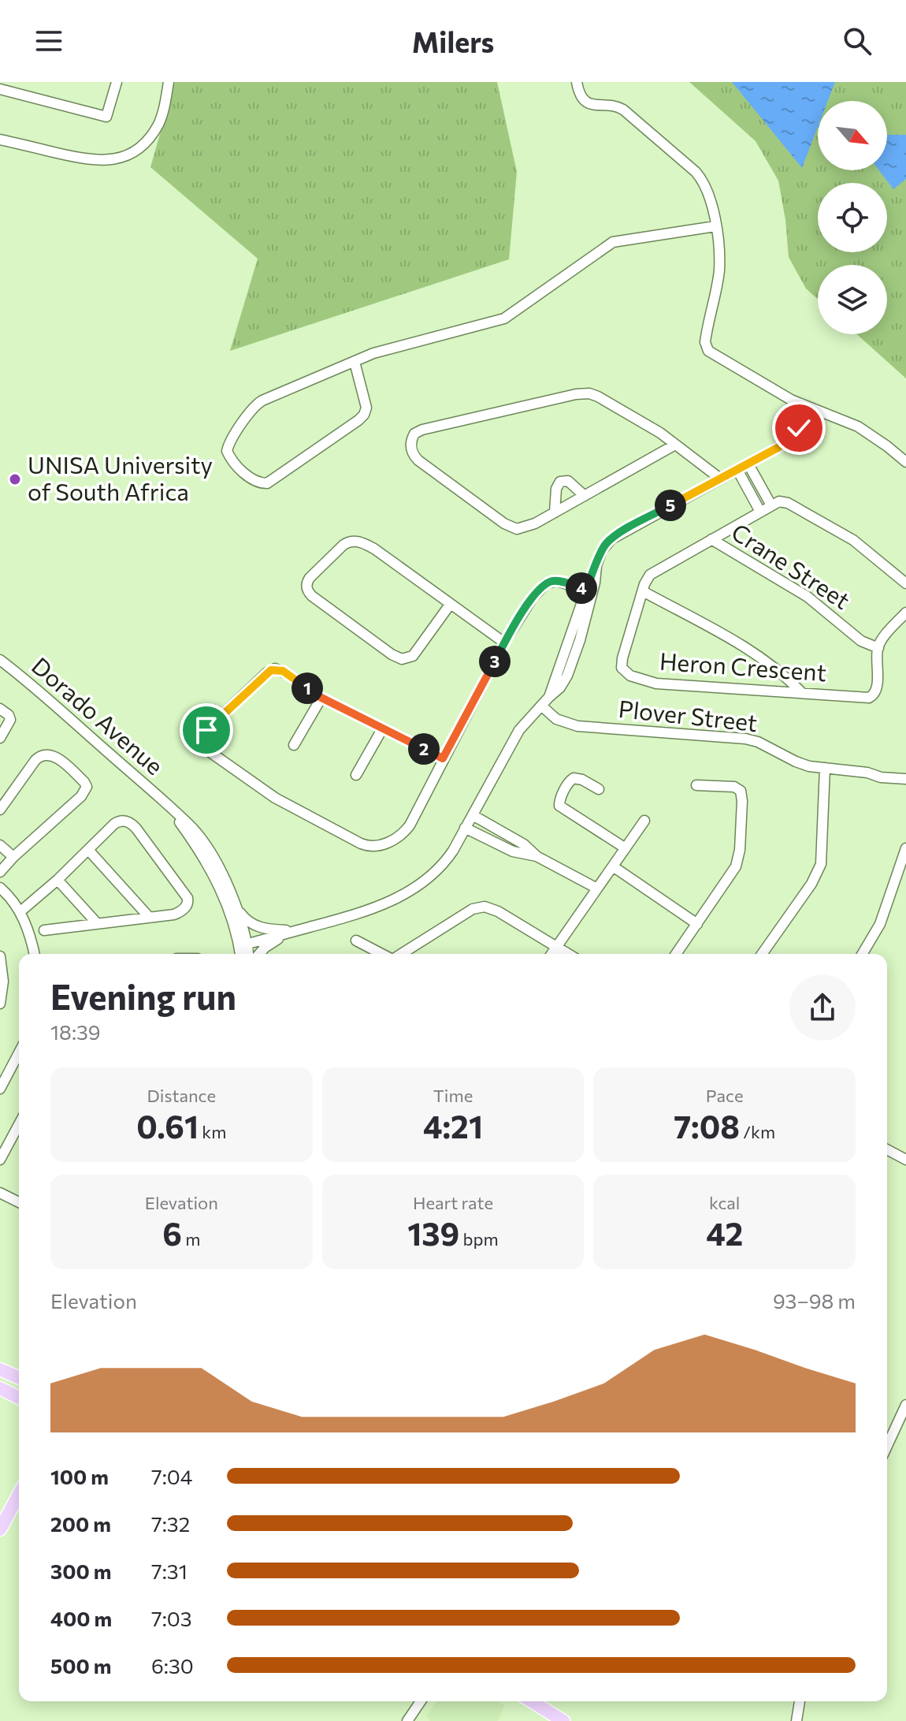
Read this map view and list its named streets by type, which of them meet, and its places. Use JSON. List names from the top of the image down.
{
  "streets": {
    "street": [
      "Crane Street",
      "Heron Crescent",
      "Dorado Avenue",
      "Plover Street"
    ]
  },
  "crossings": [
    ["Crane Street", "Heron Crescent"]
  ],
  "places": ["UNISA University of South Africa"],
  "north": "bottom right",
  "page": {
    "header": "Milers",
    "pins": [
      "5",
      "4",
      "3",
      "1",
      "2"
    ],
    "heading": ["Evening run", "18:39"],
    "stats": [
      ["Distance", "0.61 km"],
      ["Time", "4:21"],
      ["Pace", "7:08 /km"],
      ["Elevation", "6 m"],
      ["Heart rate", "139 bpm"],
      ["kcal", "42"]
    ],
    "chart": ["Elevation", "93–98 m"],
    "list": [
      {
        "name": "100 m",
        "note": "7:04"
      },
      {
        "name": "200 m",
        "note": "7:32"
      },
      {
        "name": "300 m",
        "note": "7:31"
      },
      {
        "name": "400 m",
        "note": "7:03"
      },
      {
        "name": "500 m",
        "note": "6:30"
      }
    ]
  }
}
